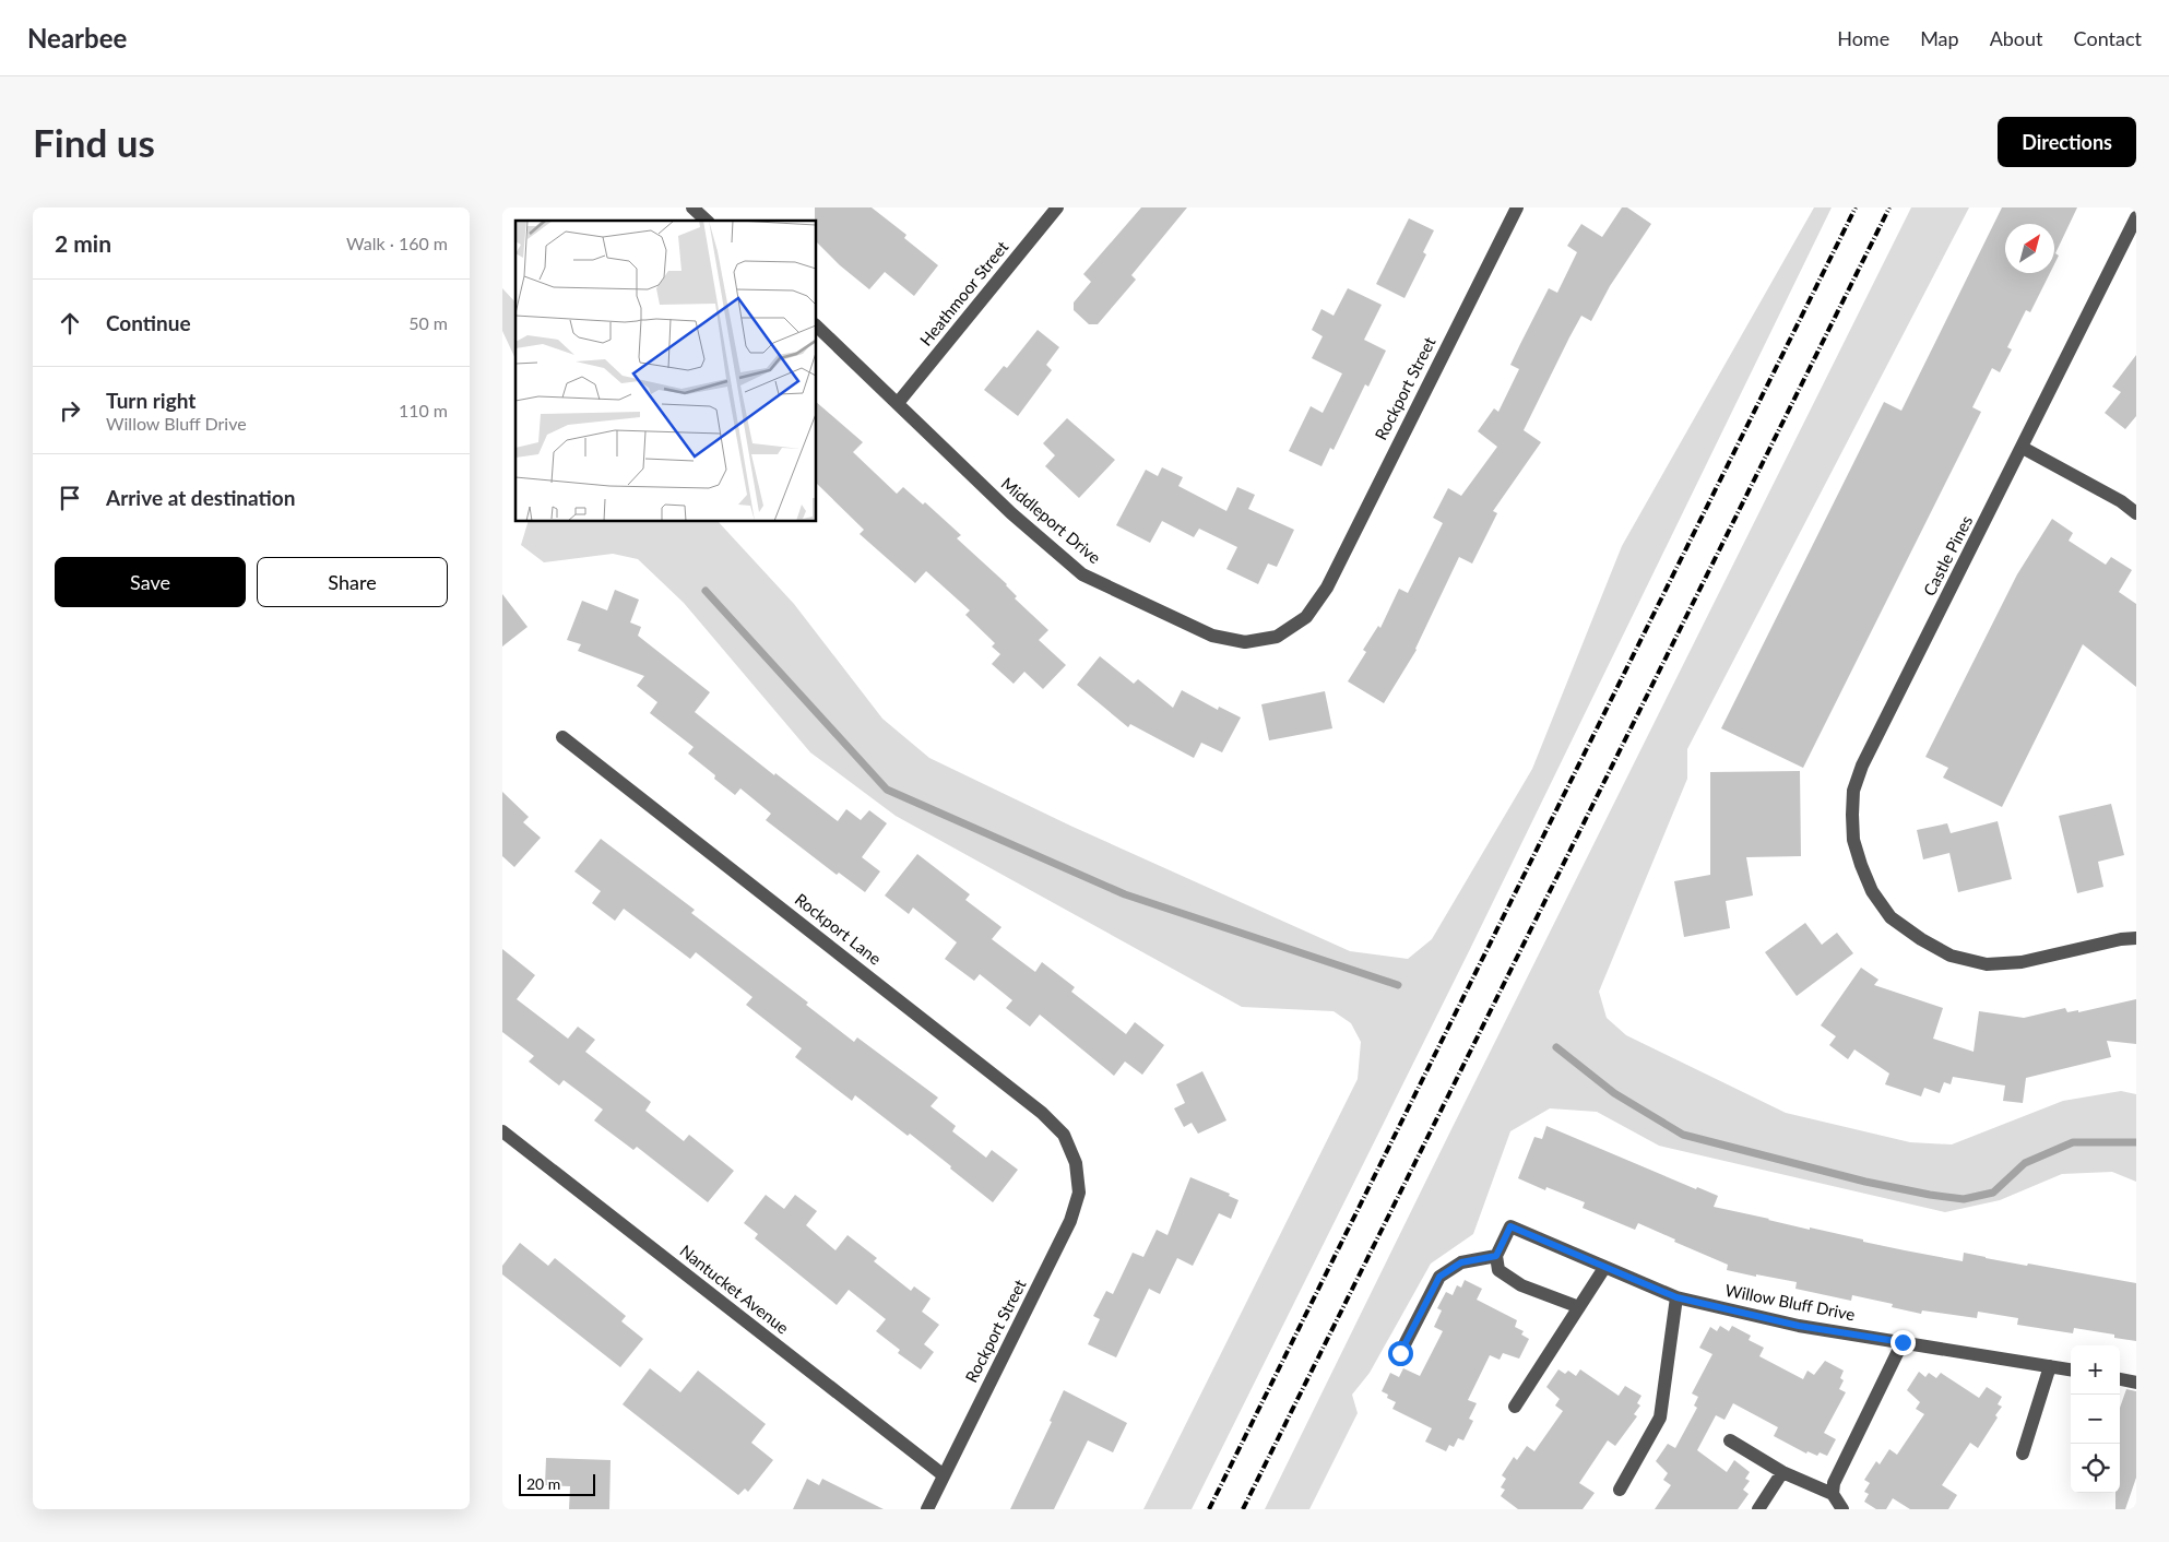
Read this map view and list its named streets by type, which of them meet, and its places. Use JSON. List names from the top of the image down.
{
  "streets": {
    "street": [
      "Heathmoor Street",
      "Rockport Street",
      "Middleport Drive",
      "Castle Pines",
      "Rockport Lane",
      "Nantucket Avenue",
      "Willow Bluff Drive"
    ]
  },
  "crossings": [
    ["Heathmoor Street", "Middleport Drive"],
    ["Rockport Street", "Middleport Drive"],
    ["Rockport Street", "Rockport Lane"],
    ["Rockport Street", "Nantucket Avenue"]
  ],
  "scale_bar": "20 m",
  "north": "top right",
  "page": {
    "header": "Nearbee",
    "nav": [
      "Home",
      "Map",
      "About",
      "Contact"
    ],
    "buttons": [
      "Directions",
      ["Save", "Share"]
    ],
    "title": "Find us",
    "heading": ["2 min", "Walk · 160 m"],
    "list": [
      ["Continue", "50 m"],
      ["Turn right", "Willow Bluff Drive", "110 m"],
      "Arrive at destination"
    ],
    "map_buttons": ["+", "−"],
    "scale": "20 m"
  }
}
